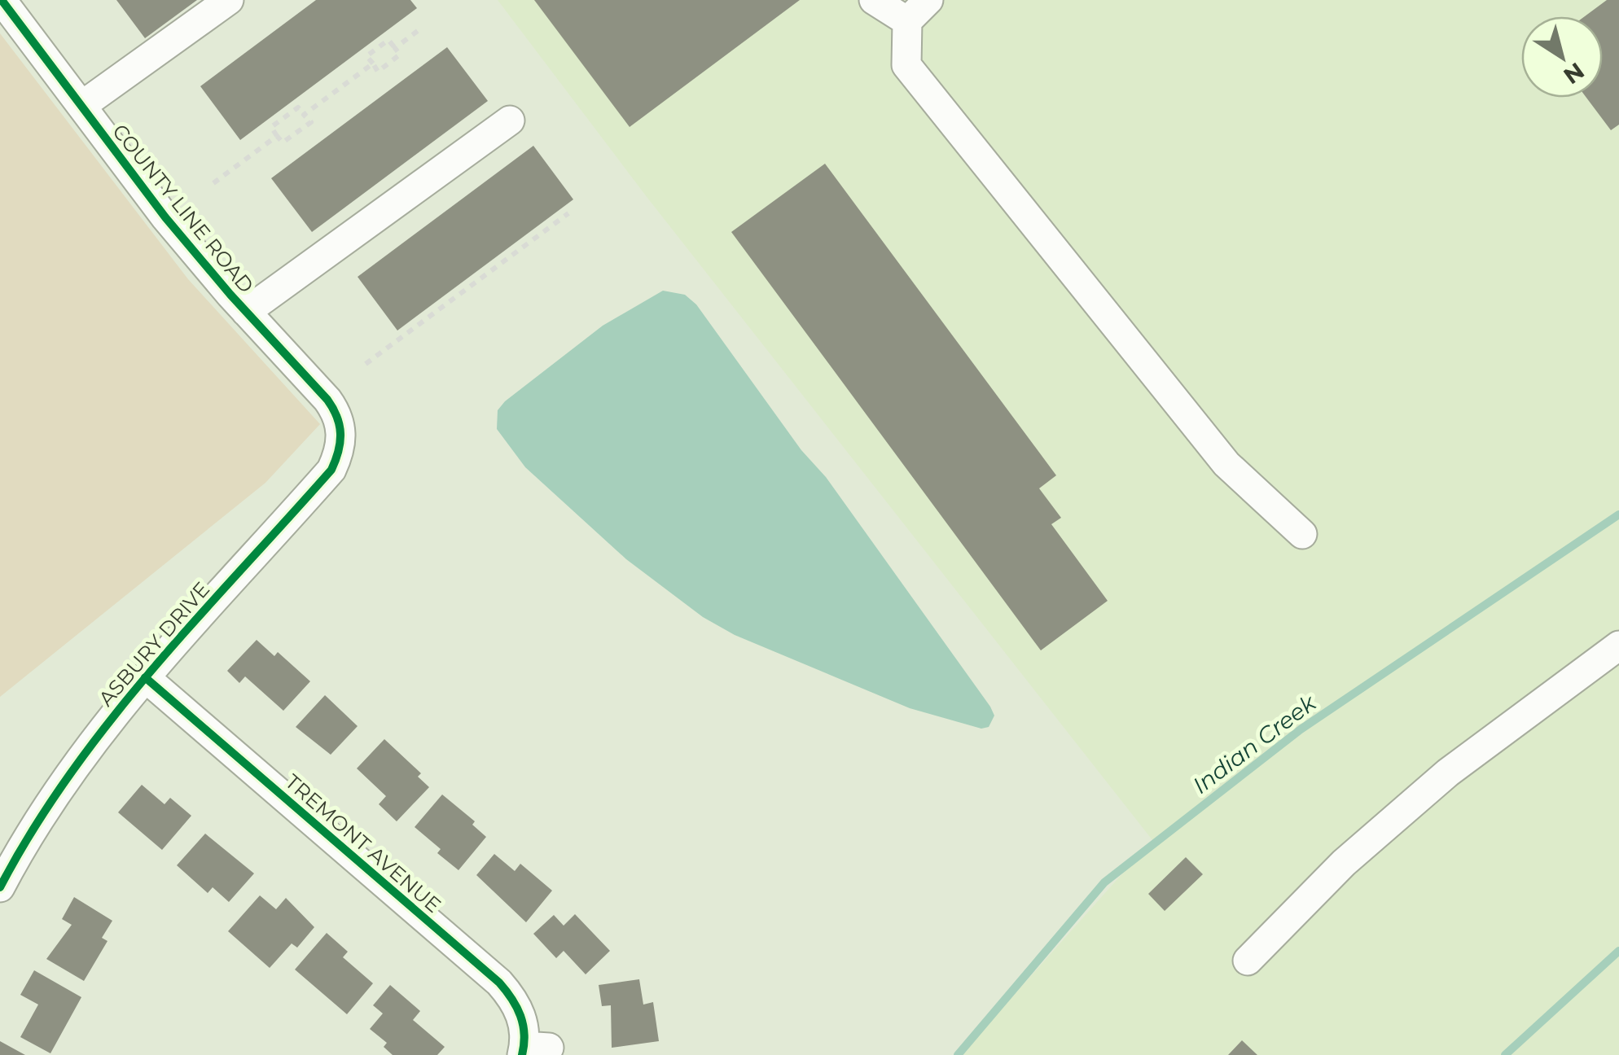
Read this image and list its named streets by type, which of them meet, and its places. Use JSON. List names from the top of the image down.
{
  "streets": {
    "street": ["COUNTY LINE ROAD", "ASBURY DRIVE", "TREMONT AVENUE"]
  },
  "crossings": [
    ["COUNTY LINE ROAD", "ASBURY DRIVE"],
    ["ASBURY DRIVE", "TREMONT AVENUE"]
  ],
  "water": ["Indian Creek"],
  "north": "bottom right"
}
